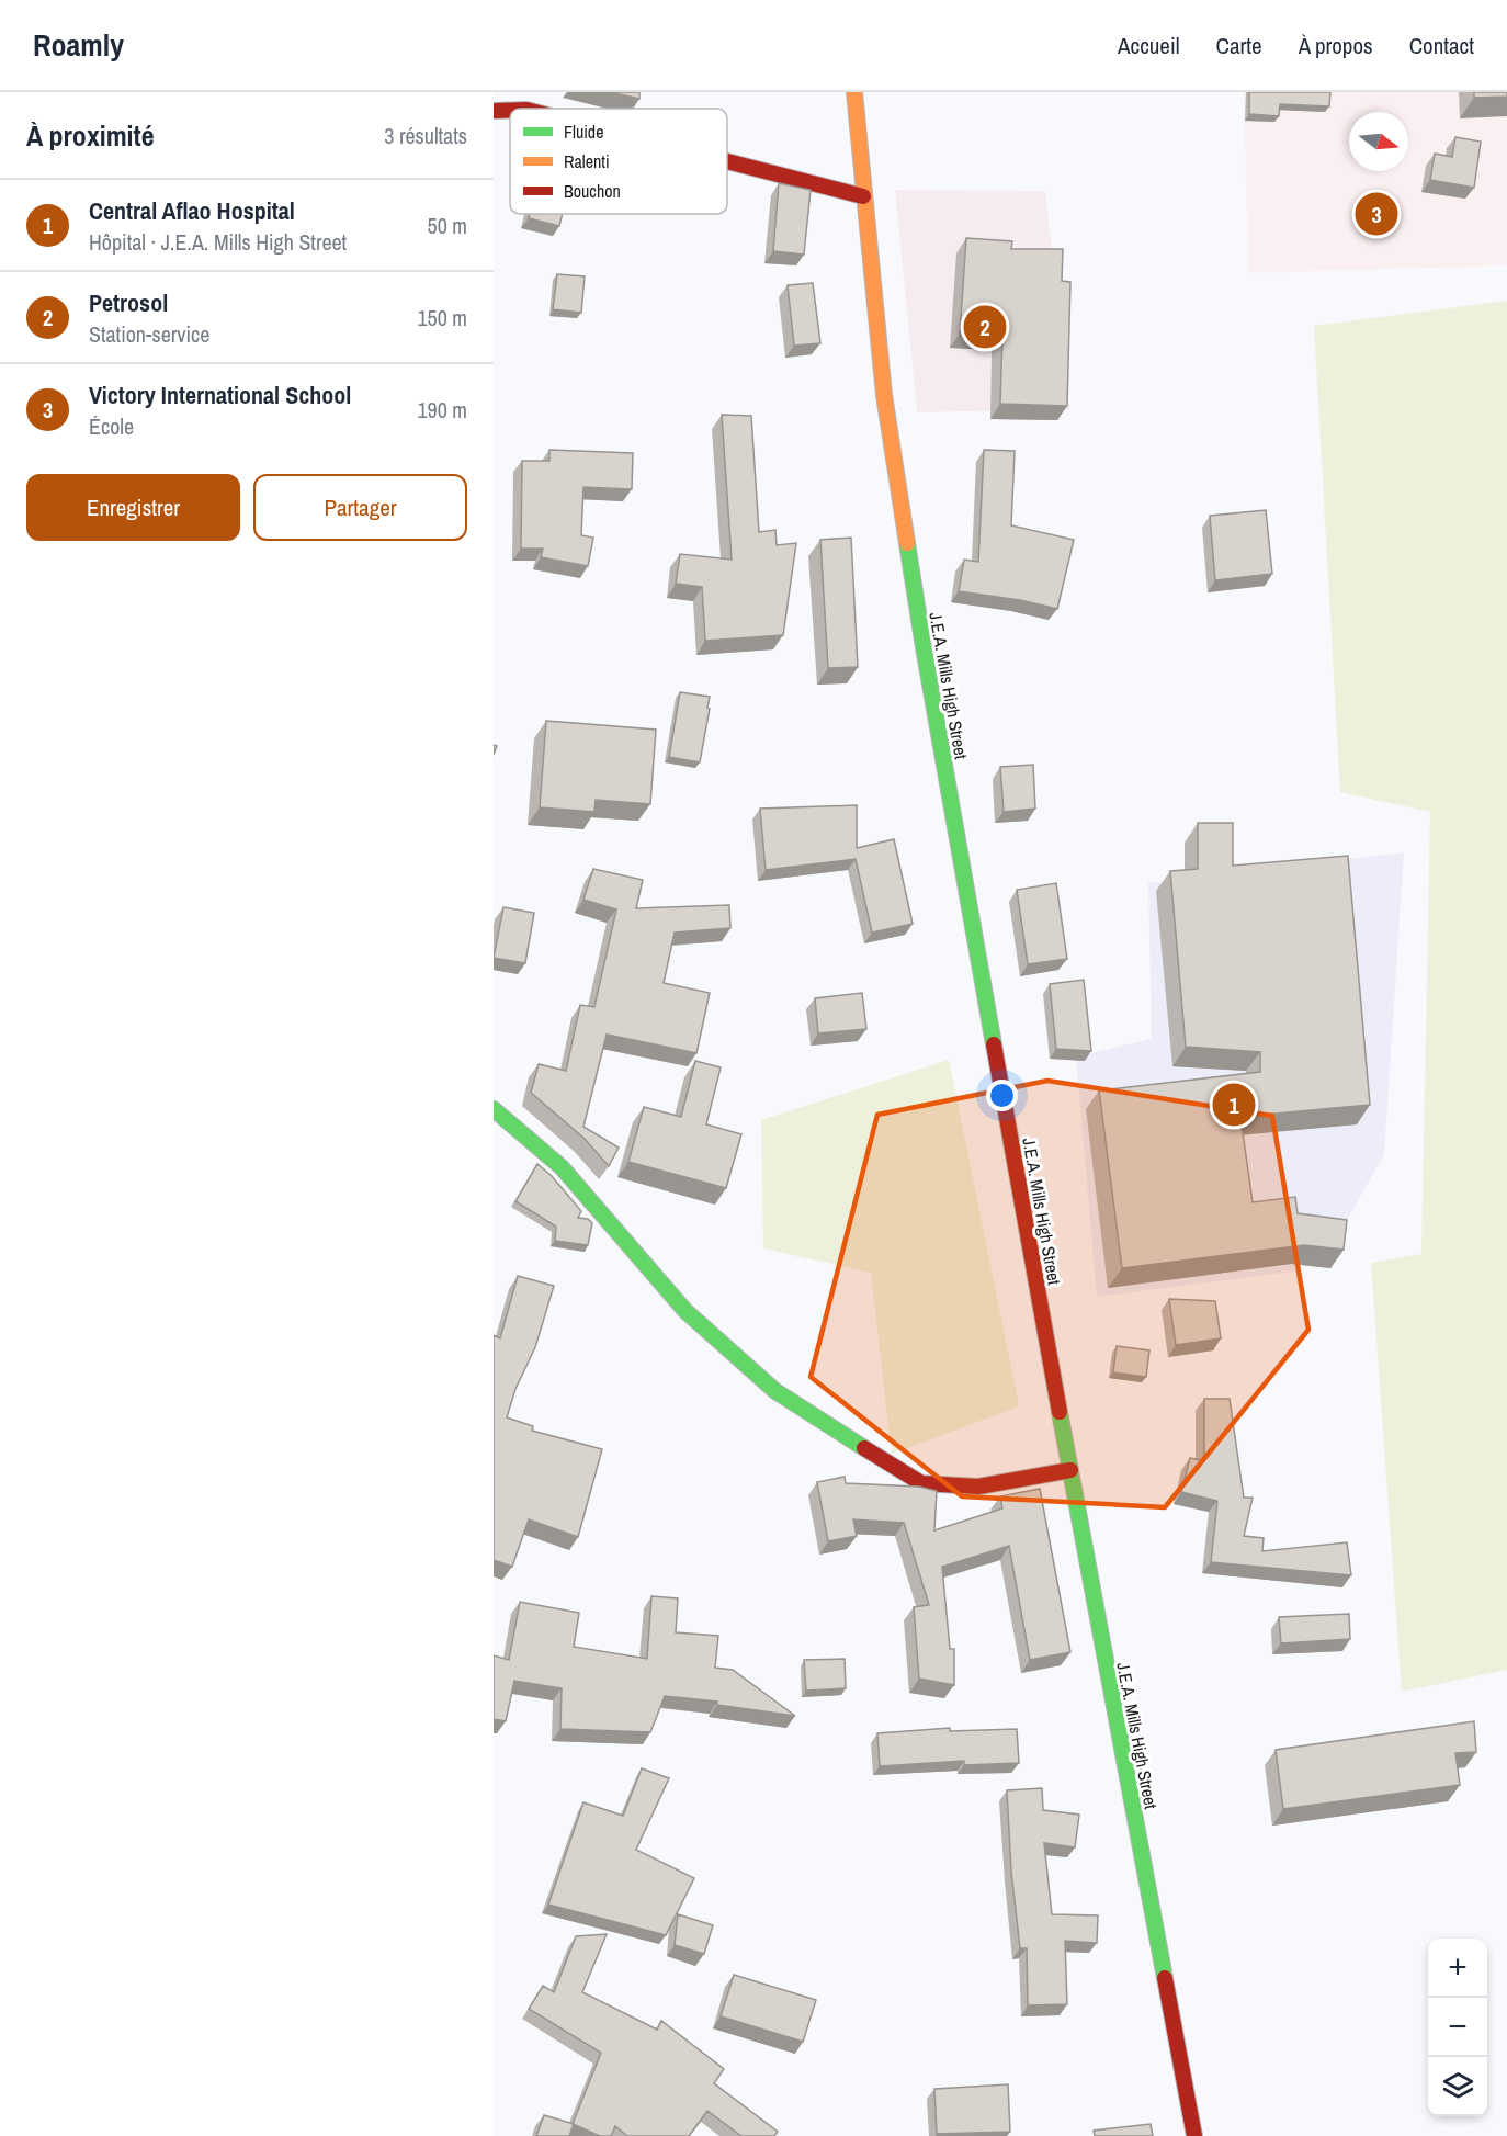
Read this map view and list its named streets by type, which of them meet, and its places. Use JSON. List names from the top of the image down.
{
  "streets": {
    "main road": ["J.E.A. Mills High Street"]
  },
  "legend": ["Fluide", "Ralenti", "Bouchon"],
  "north": "right",
  "page": {
    "header": "Roamly",
    "nav": [
      "Accueil",
      "Carte",
      "À propos",
      "Contact"
    ],
    "heading": ["À proximité", "3 résultats"],
    "list": [
      {
        "mark": "1",
        "name": "Central Aflao Hospital",
        "note": "Hôpital · J.E.A. Mills High Street",
        "value": "50 m"
      },
      {
        "mark": "2",
        "name": "Petrosol",
        "note": "Station-service",
        "value": "150 m"
      },
      {
        "mark": "3",
        "name": "Victory International School",
        "note": "École",
        "value": "190 m"
      }
    ],
    "pins": ["3", "2", "1"],
    "buttons": ["Enregistrer", "Partager"],
    "map_buttons": ["+", "−"]
  }
}
